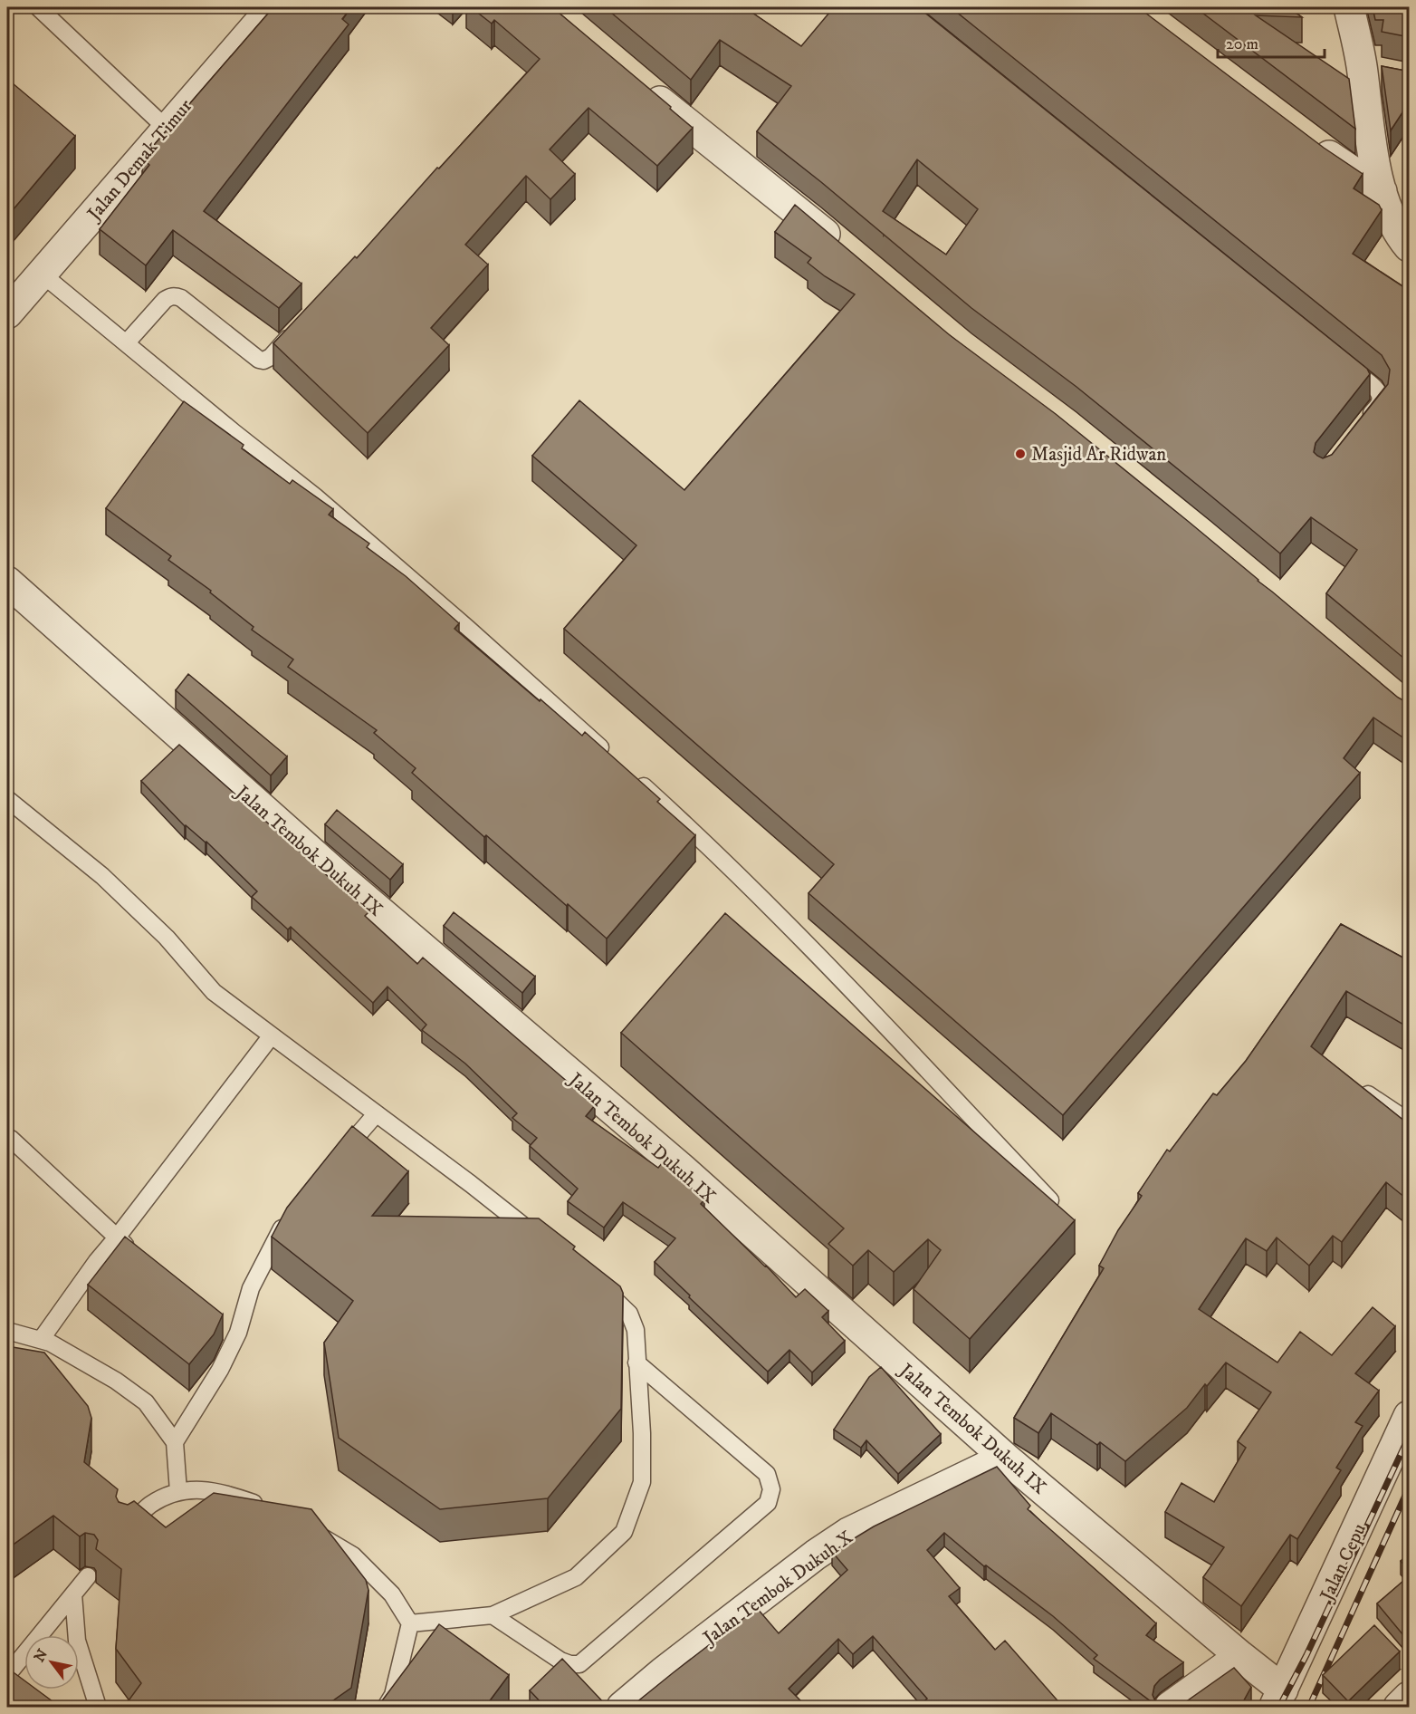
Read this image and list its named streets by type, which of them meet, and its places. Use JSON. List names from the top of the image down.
{
  "streets": {
    "street": [
      "Jalan Demak Timur",
      "Jalan Tembok Dukuh IX",
      "Jalan Cepu",
      "Jalan Tembok Dukuh X"
    ]
  },
  "crossings": [
    ["Jalan Tembok Dukuh IX", "Jalan Cepu"],
    ["Jalan Tembok Dukuh IX", "Jalan Tembok Dukuh X"]
  ],
  "places": ["Masjid Ar Ridwan"],
  "scale_bar": "20 m",
  "north": "top left"
}
